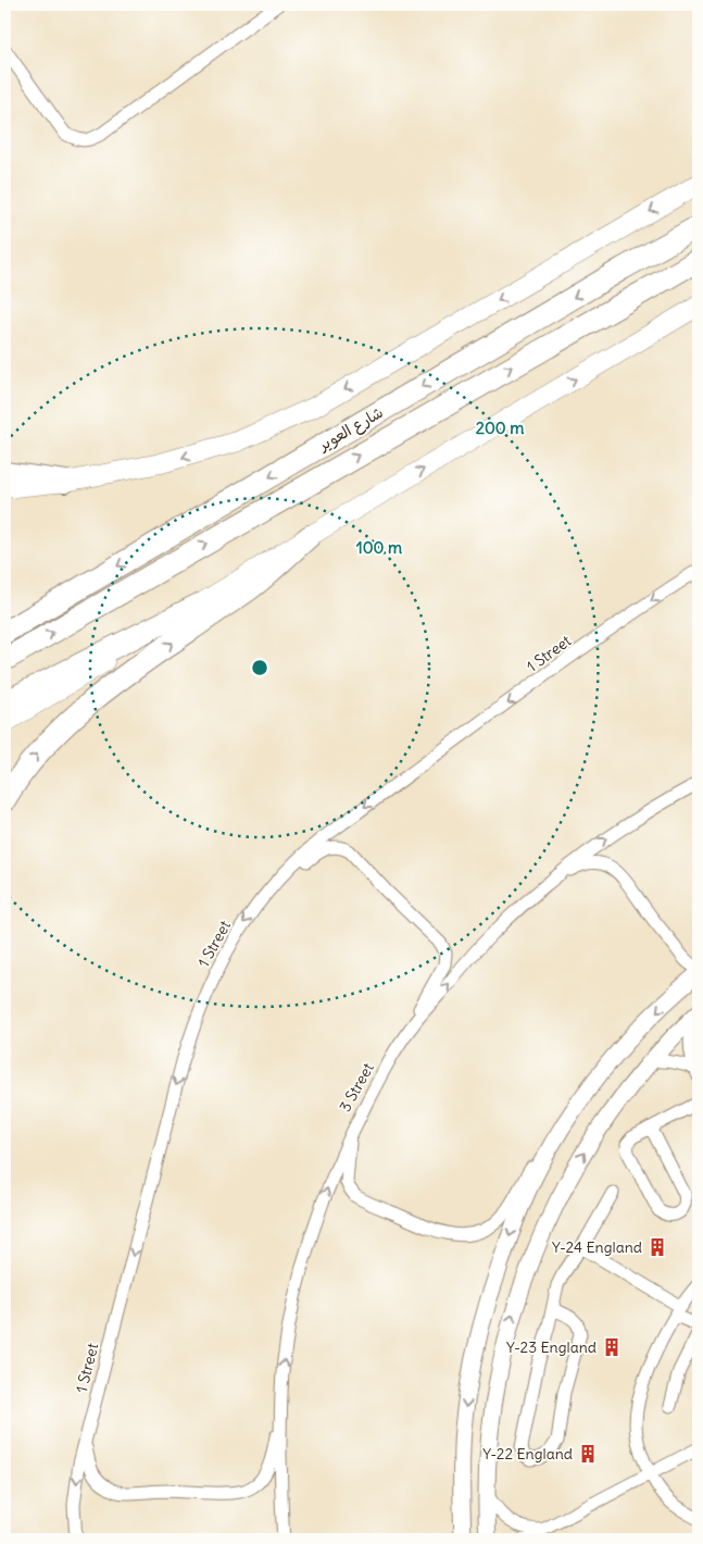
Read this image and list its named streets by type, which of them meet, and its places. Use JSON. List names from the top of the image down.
{
  "streets": {
    "highway": ["شارع العوير"],
    "street": ["1 Street", "3 Street"]
  },
  "one_way": ["1 Street", "3 Street"],
  "places": {
    "building": ["Y-24 England", "Y-23 England", "Y-22 England"]
  },
  "rings": ["200 m", "100 m"]
}
